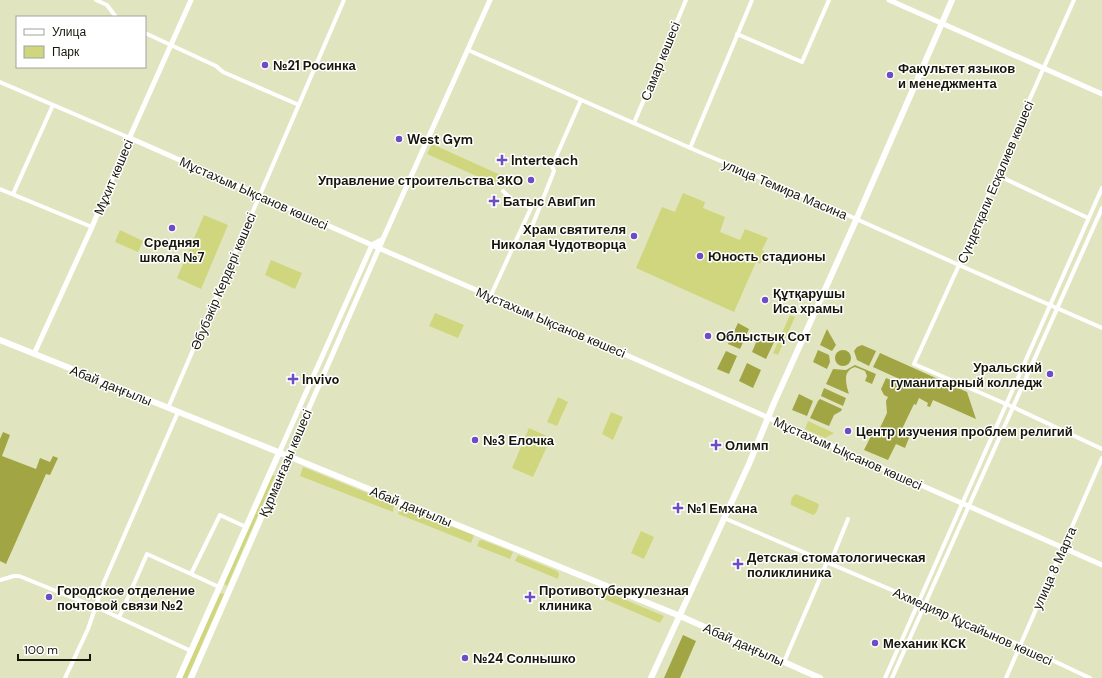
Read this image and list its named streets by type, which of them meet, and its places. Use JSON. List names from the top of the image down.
{
  "streets": {
    "main road": ["Абай даңғылы", "Құрманғазы көшесі"],
    "street": [
      "Самар көшесі",
      "Мұхит көшесі",
      "Сүндетқали Есқалиев көшесі",
      "улица Темира Масина",
      "Мұстахым Ықсанов көшесі",
      "Әбубәкір Кердері көшесі",
      "улица 8 Марта",
      "Ахмедияр Құсайынов көшесі"
    ]
  },
  "crossings": [
    ["Самар көшесі", "улица Темира Масина"],
    ["Мұхит көшесі", "Мұстахым Ықсанов көшесі"],
    ["Мұхит көшесі", "Абай даңғылы"],
    ["Сүндетқали Есқалиев көшесі", "улица Темира Масина"],
    ["улица Темира Масина", "Құрманғазы көшесі"],
    ["Мұстахым Ықсанов көшесі", "Әбубәкір Кердері көшесі"],
    ["Мұстахым Ықсанов көшесі", "Құрманғазы көшесі"],
    ["Мұстахым Ықсанов көшесі", "улица 8 Марта"],
    ["Әбубәкір Кердері көшесі", "Абай даңғылы"],
    ["Абай даңғылы", "Құрманғазы көшесі"],
    ["улица 8 Марта", "Ахмедияр Құсайынов көшесі"]
  ],
  "places": {
    "other": [
      "№21 Росинка",
      "Факультет языков и менеджмента",
      "West Gym",
      "Управление строительства ЗКО",
      "Средняя школа №7",
      "Храм святителя Николая Чудотворца",
      "Юность стадионы",
      "Құтқарушы Иса храмы",
      "Облыстық Сот",
      "Уральский гуманитарный колледж",
      "Центр изучения проблем религий",
      "№3 Елочка",
      "Городское отделение почтовой связи №2",
      "Механик КСК",
      "№24 Солнышко"
    ],
    "health": [
      "Interteach",
      "Батыс АвиГип",
      "Invivo",
      "Олимп",
      "№1 Емхана",
      "Детская стоматологическая поликлиника",
      "Противотуберкулезная клиника"
    ]
  },
  "legend": ["Улица", "Парк"],
  "scale_bar": "100 m"
}
